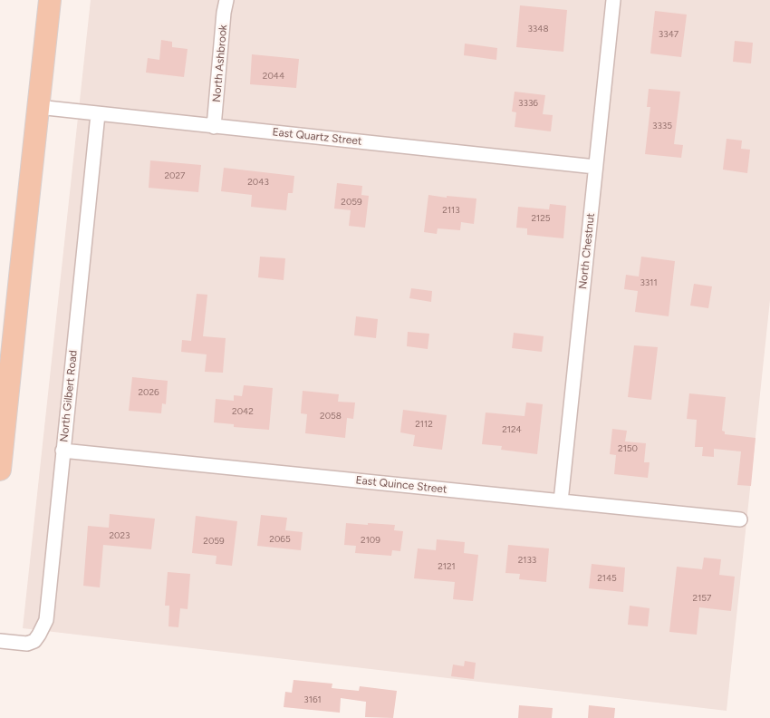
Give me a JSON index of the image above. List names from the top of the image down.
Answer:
{
  "streets": {
    "street": [
      "North Ashbrook",
      "East Quartz Street",
      "North Chestnut",
      "North Gilbert Road",
      "East Quince Street"
    ]
  },
  "crossings": [
    ["North Ashbrook", "East Quartz Street"],
    ["East Quartz Street", "North Chestnut"],
    ["East Quartz Street", "North Gilbert Road"],
    ["North Chestnut", "East Quince Street"],
    ["North Gilbert Road", "East Quince Street"]
  ],
  "house_numbers": [
    "3348",
    "3347",
    "2044",
    "3336",
    "3335",
    "2027",
    "2043",
    "2059",
    "2113",
    "2125",
    "3311",
    "2026",
    "2042",
    "2058",
    "2112",
    "2124",
    "2150",
    "2023",
    "2065",
    "2109",
    "2059",
    "2133",
    "2121",
    "2145",
    "2157",
    "3161"
  ]
}
